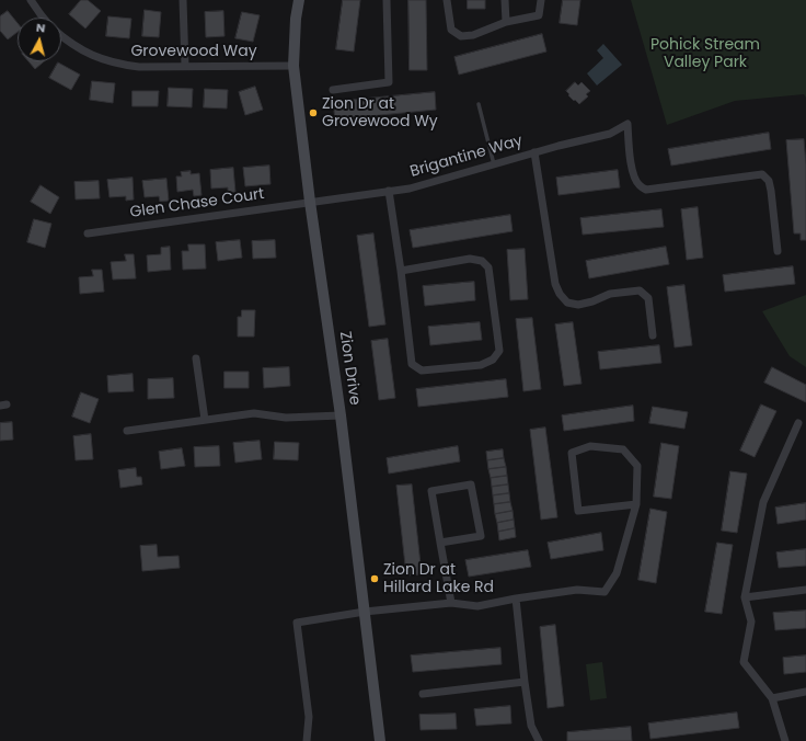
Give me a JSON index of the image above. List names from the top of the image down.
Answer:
{
  "streets": {
    "street": [
      "Grovewood Way",
      "Brigantine Way",
      "Glen Chase Court",
      "Zion Drive"
    ]
  },
  "crossings": [
    ["Grovewood Way", "Zion Drive"],
    ["Brigantine Way", "Glen Chase Court"],
    ["Brigantine Way", "Zion Drive"],
    ["Glen Chase Court", "Zion Drive"]
  ],
  "parks": ["Pohick Stream Valley Park"],
  "places": ["Zion Dr at Grovewood Wy", "Zion Dr at Hillard Lake Rd"],
  "north": "top"
}
